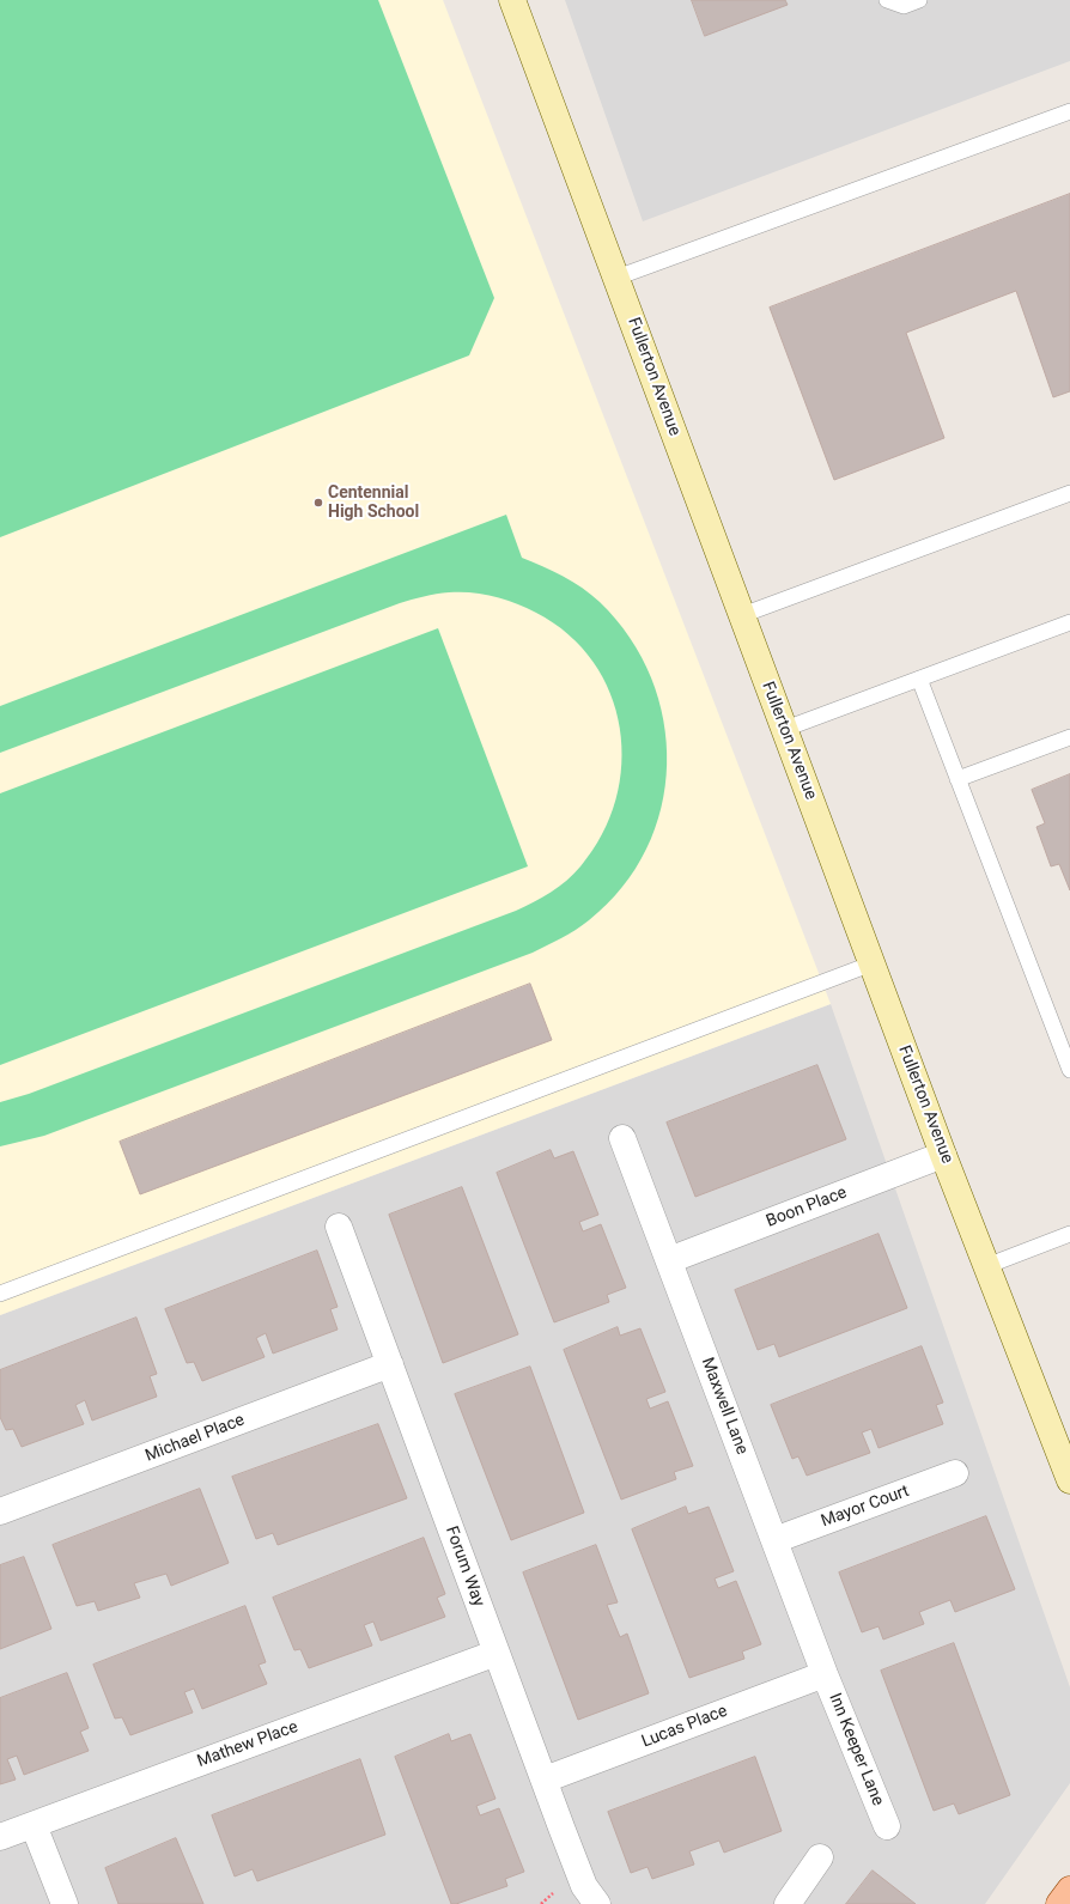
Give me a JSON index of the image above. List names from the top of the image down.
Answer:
{
  "streets": {
    "main road": ["Fullerton Avenue"],
    "street": [
      "Boon Place",
      "Maxwell Lane",
      "Michael Place",
      "Mayor Court",
      "Forum Way",
      "Lucas Place",
      "Mathew Place",
      "Inn Keeper Lane"
    ]
  },
  "crossings": [
    ["Fullerton Avenue", "Boon Place"],
    ["Boon Place", "Maxwell Lane"],
    ["Maxwell Lane", "Mayor Court"],
    ["Maxwell Lane", "Lucas Place"],
    ["Maxwell Lane", "Inn Keeper Lane"],
    ["Michael Place", "Forum Way"],
    ["Forum Way", "Lucas Place"],
    ["Forum Way", "Mathew Place"],
    ["Lucas Place", "Inn Keeper Lane"]
  ],
  "places": ["Centennial High School"]
}
